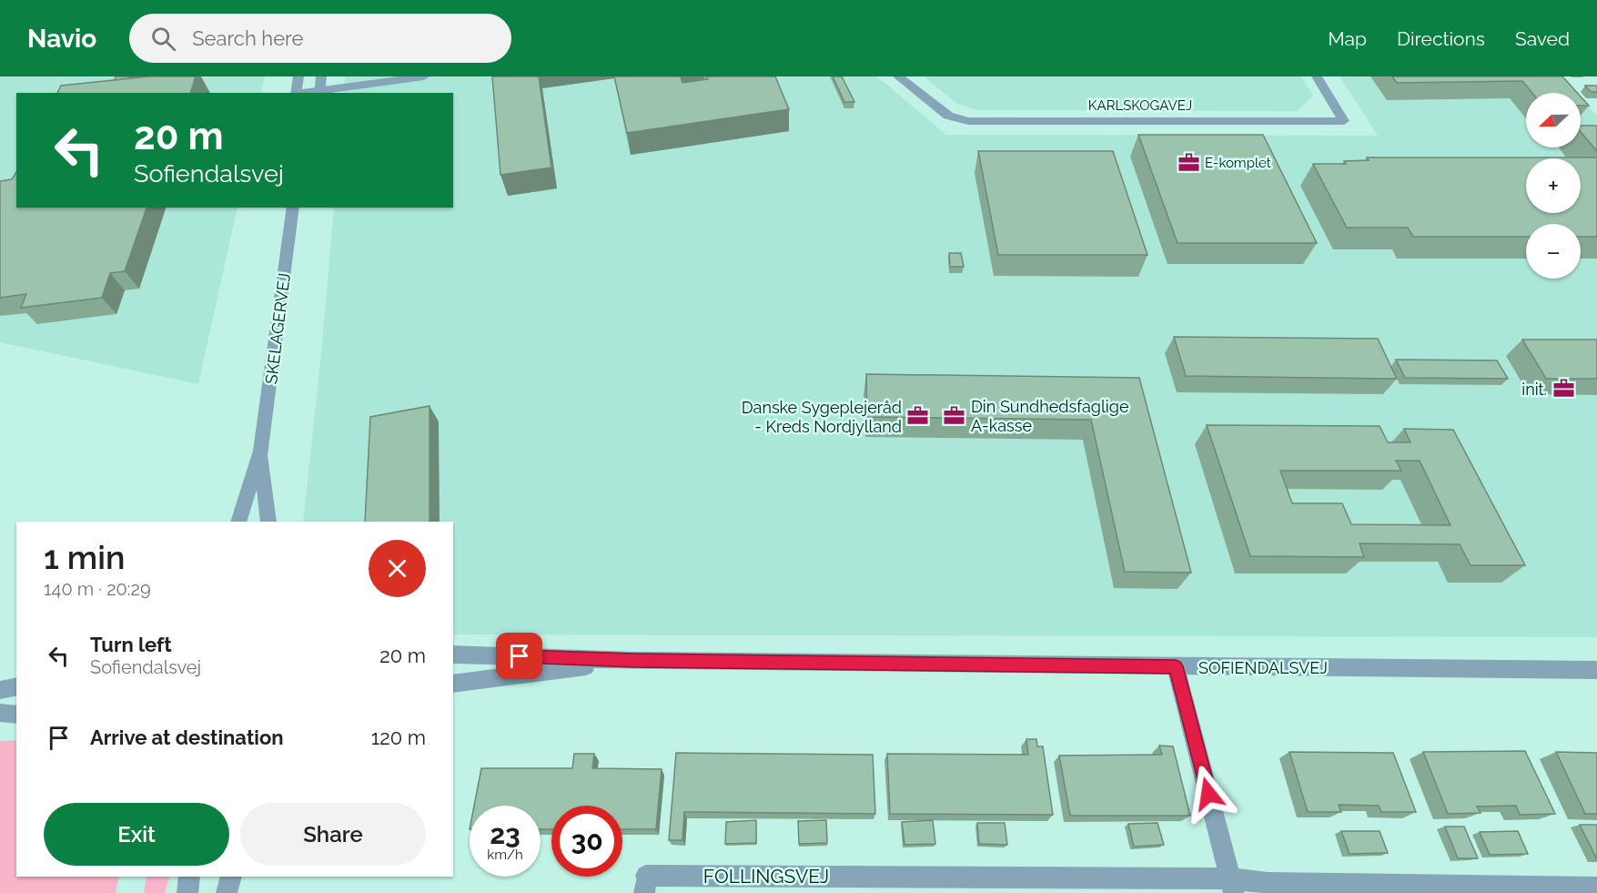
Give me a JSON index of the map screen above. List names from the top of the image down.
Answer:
{
  "streets": {
    "street": [
      "KARLSKOGAVEJ",
      "SKELAGERVEJ",
      "SOFIENDALSVEJ",
      "FOLLINGSVEJ"
    ]
  },
  "places": {
    "office": [
      "E-komplet",
      "init.",
      "Din Sundhedsfaglige A-kasse",
      "Danske Sygeplejeråd - Kreds Nordjylland"
    ]
  },
  "north": "left",
  "page": {
    "header": "Navio",
    "search": "Search here",
    "nav": ["Map", "Directions", "Saved"],
    "map_buttons": ["+", "−"],
    "turn": ["20 m", "Sofiendalsvej"],
    "heading": ["1 min", "140 m · 20:29"],
    "list": [
      {
        "name": "Turn left",
        "note": "Sofiendalsvej",
        "value": "20 m"
      },
      {
        "name": "Arrive at destination",
        "value": "120 m"
      }
    ],
    "buttons": ["Exit", "Share"],
    "speed": "23 km/h",
    "limit": "30"
  }
}
